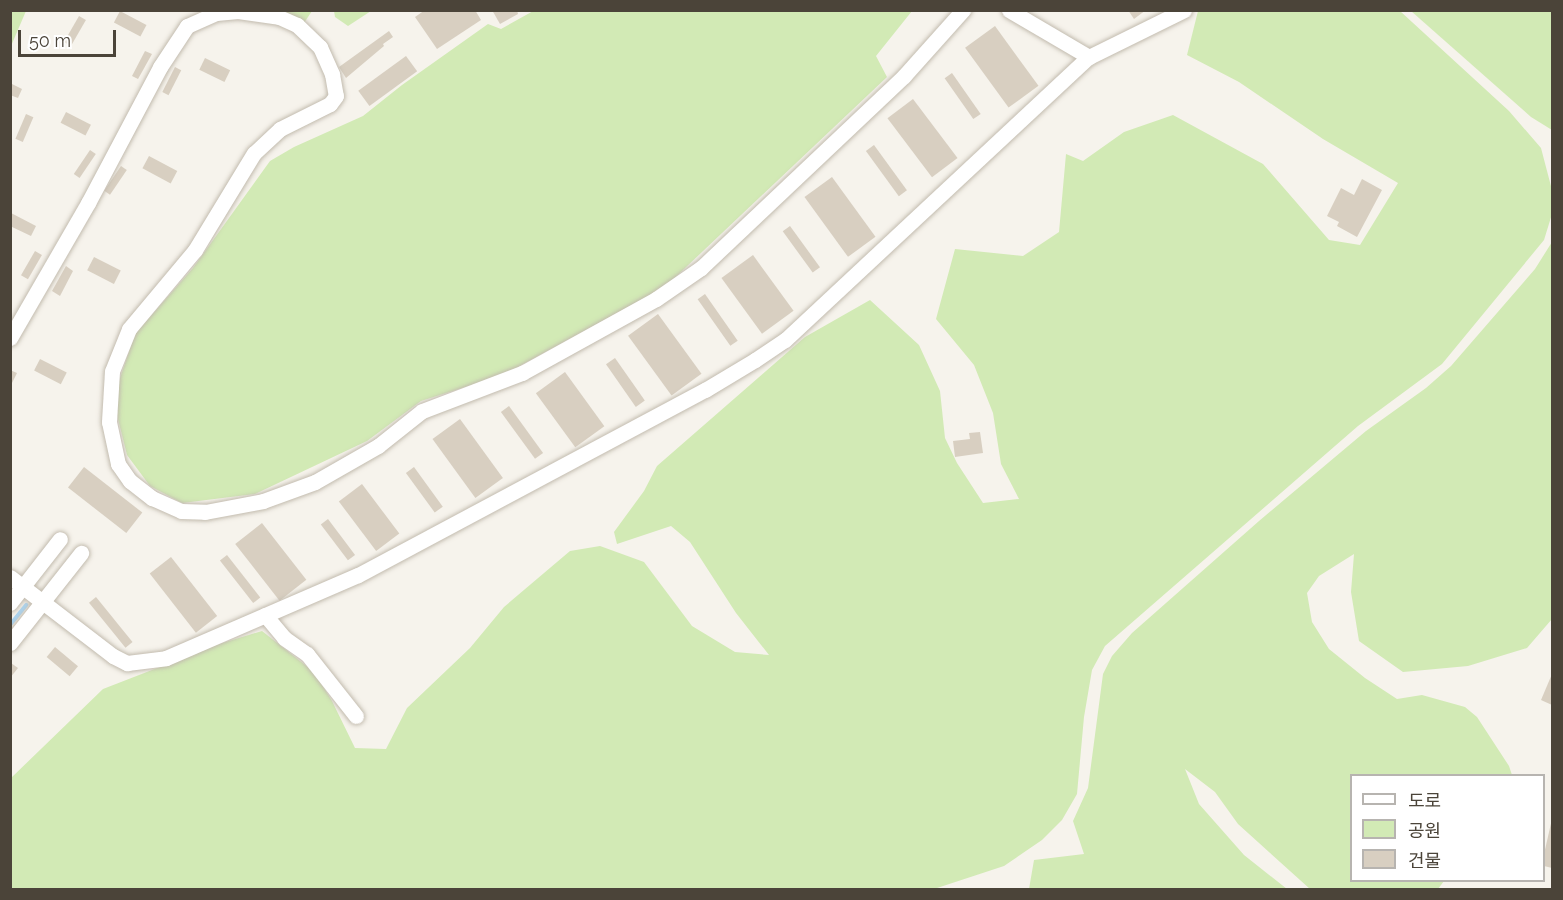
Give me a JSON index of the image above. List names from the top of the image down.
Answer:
{
  "legend": ["도로", "공원", "건물"],
  "scale_bar": "50 m"
}
